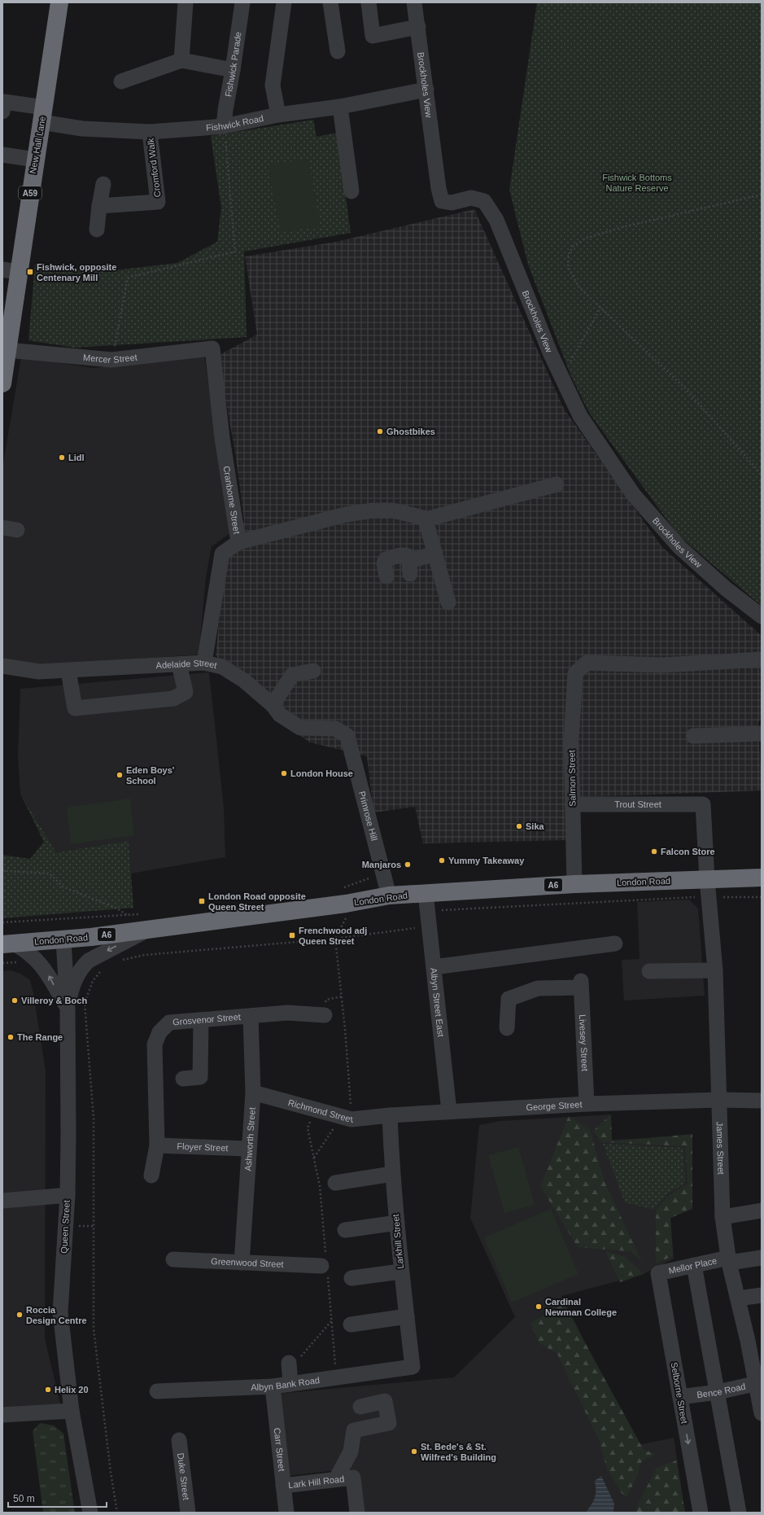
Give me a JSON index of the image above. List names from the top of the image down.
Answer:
{
  "streets": {
    "highway": [
      "New Hall Lane",
      "A59",
      "London Road",
      "A6"
    ],
    "street": [
      "Fishwick Parade",
      "Brockholes View",
      "Fishwick Road",
      "Cromford Walk",
      "Mercer Street",
      "Cranborne Street",
      "Adelaide Street",
      "Salmon Street",
      "Trout Street",
      "Primrose Hill",
      "Albyn Street East",
      "Grosvenor Street",
      "Livesey Street",
      "George Street",
      "Richmond Street",
      "Ashworth Street",
      "Floyer Street",
      "James Street",
      "Queen Street",
      "Larkhill Street",
      "Greenwood Street",
      "Mellor Place",
      "Albyn Bank Road",
      "Bence Road",
      "Selborne Street",
      "Carr Street",
      "Duke Street",
      "Lark Hill Road"
    ]
  },
  "crossings": [
    ["Fishwick Parade", "Fishwick Road"],
    ["Brockholes View", "Fishwick Road"],
    ["Fishwick Road", "New Hall Lane"],
    ["Fishwick Road", "Cromford Walk"],
    ["New Hall Lane", "Mercer Street"],
    ["Mercer Street", "Cranborne Street"],
    ["Cranborne Street", "Adelaide Street"],
    ["Adelaide Street", "Primrose Hill"],
    ["Salmon Street", "Trout Street"],
    ["Salmon Street", "London Road"],
    ["Trout Street", "James Street"],
    ["Primrose Hill", "London Road"],
    ["London Road", "Albyn Street East"],
    ["London Road", "James Street"],
    ["London Road", "Queen Street"],
    ["Albyn Street East", "George Street"],
    ["Grosvenor Street", "Ashworth Street"],
    ["Grosvenor Street", "Floyer Street"],
    ["Livesey Street", "George Street"],
    ["George Street", "Richmond Street"],
    ["George Street", "James Street"],
    ["George Street", "Larkhill Street"],
    ["Richmond Street", "Ashworth Street"],
    ["Richmond Street", "Larkhill Street"],
    ["Ashworth Street", "Floyer Street"],
    ["Ashworth Street", "Greenwood Street"],
    ["James Street", "Mellor Place"],
    ["James Street", "Bence Road"],
    ["Larkhill Street", "Albyn Bank Road"],
    ["Mellor Place", "Selborne Street"],
    ["Albyn Bank Road", "Carr Street"],
    ["Bence Road", "Selborne Street"],
    ["Carr Street", "Lark Hill Road"]
  ],
  "parks": ["Fishwick Bottoms Nature Reserve"],
  "places": {
    "transit": ["Fishwick, opposite Centenary Mill", "London Road opposite Queen Street", "Frenchwood adj Queen Street"],
    "other": [
      "Ghostbikes",
      "Lidl",
      "London House",
      "Eden Boys' School",
      "Sika",
      "Falcon Store",
      "Yummy Takeaway",
      "Manjaros",
      "Villeroy & Boch",
      "The Range",
      "Cardinal Newman College",
      "Roccia Design Centre",
      "Helix 20",
      "St. Bede's & St. Wilfred's Building"
    ]
  },
  "scale_bar": "50 m"
}
